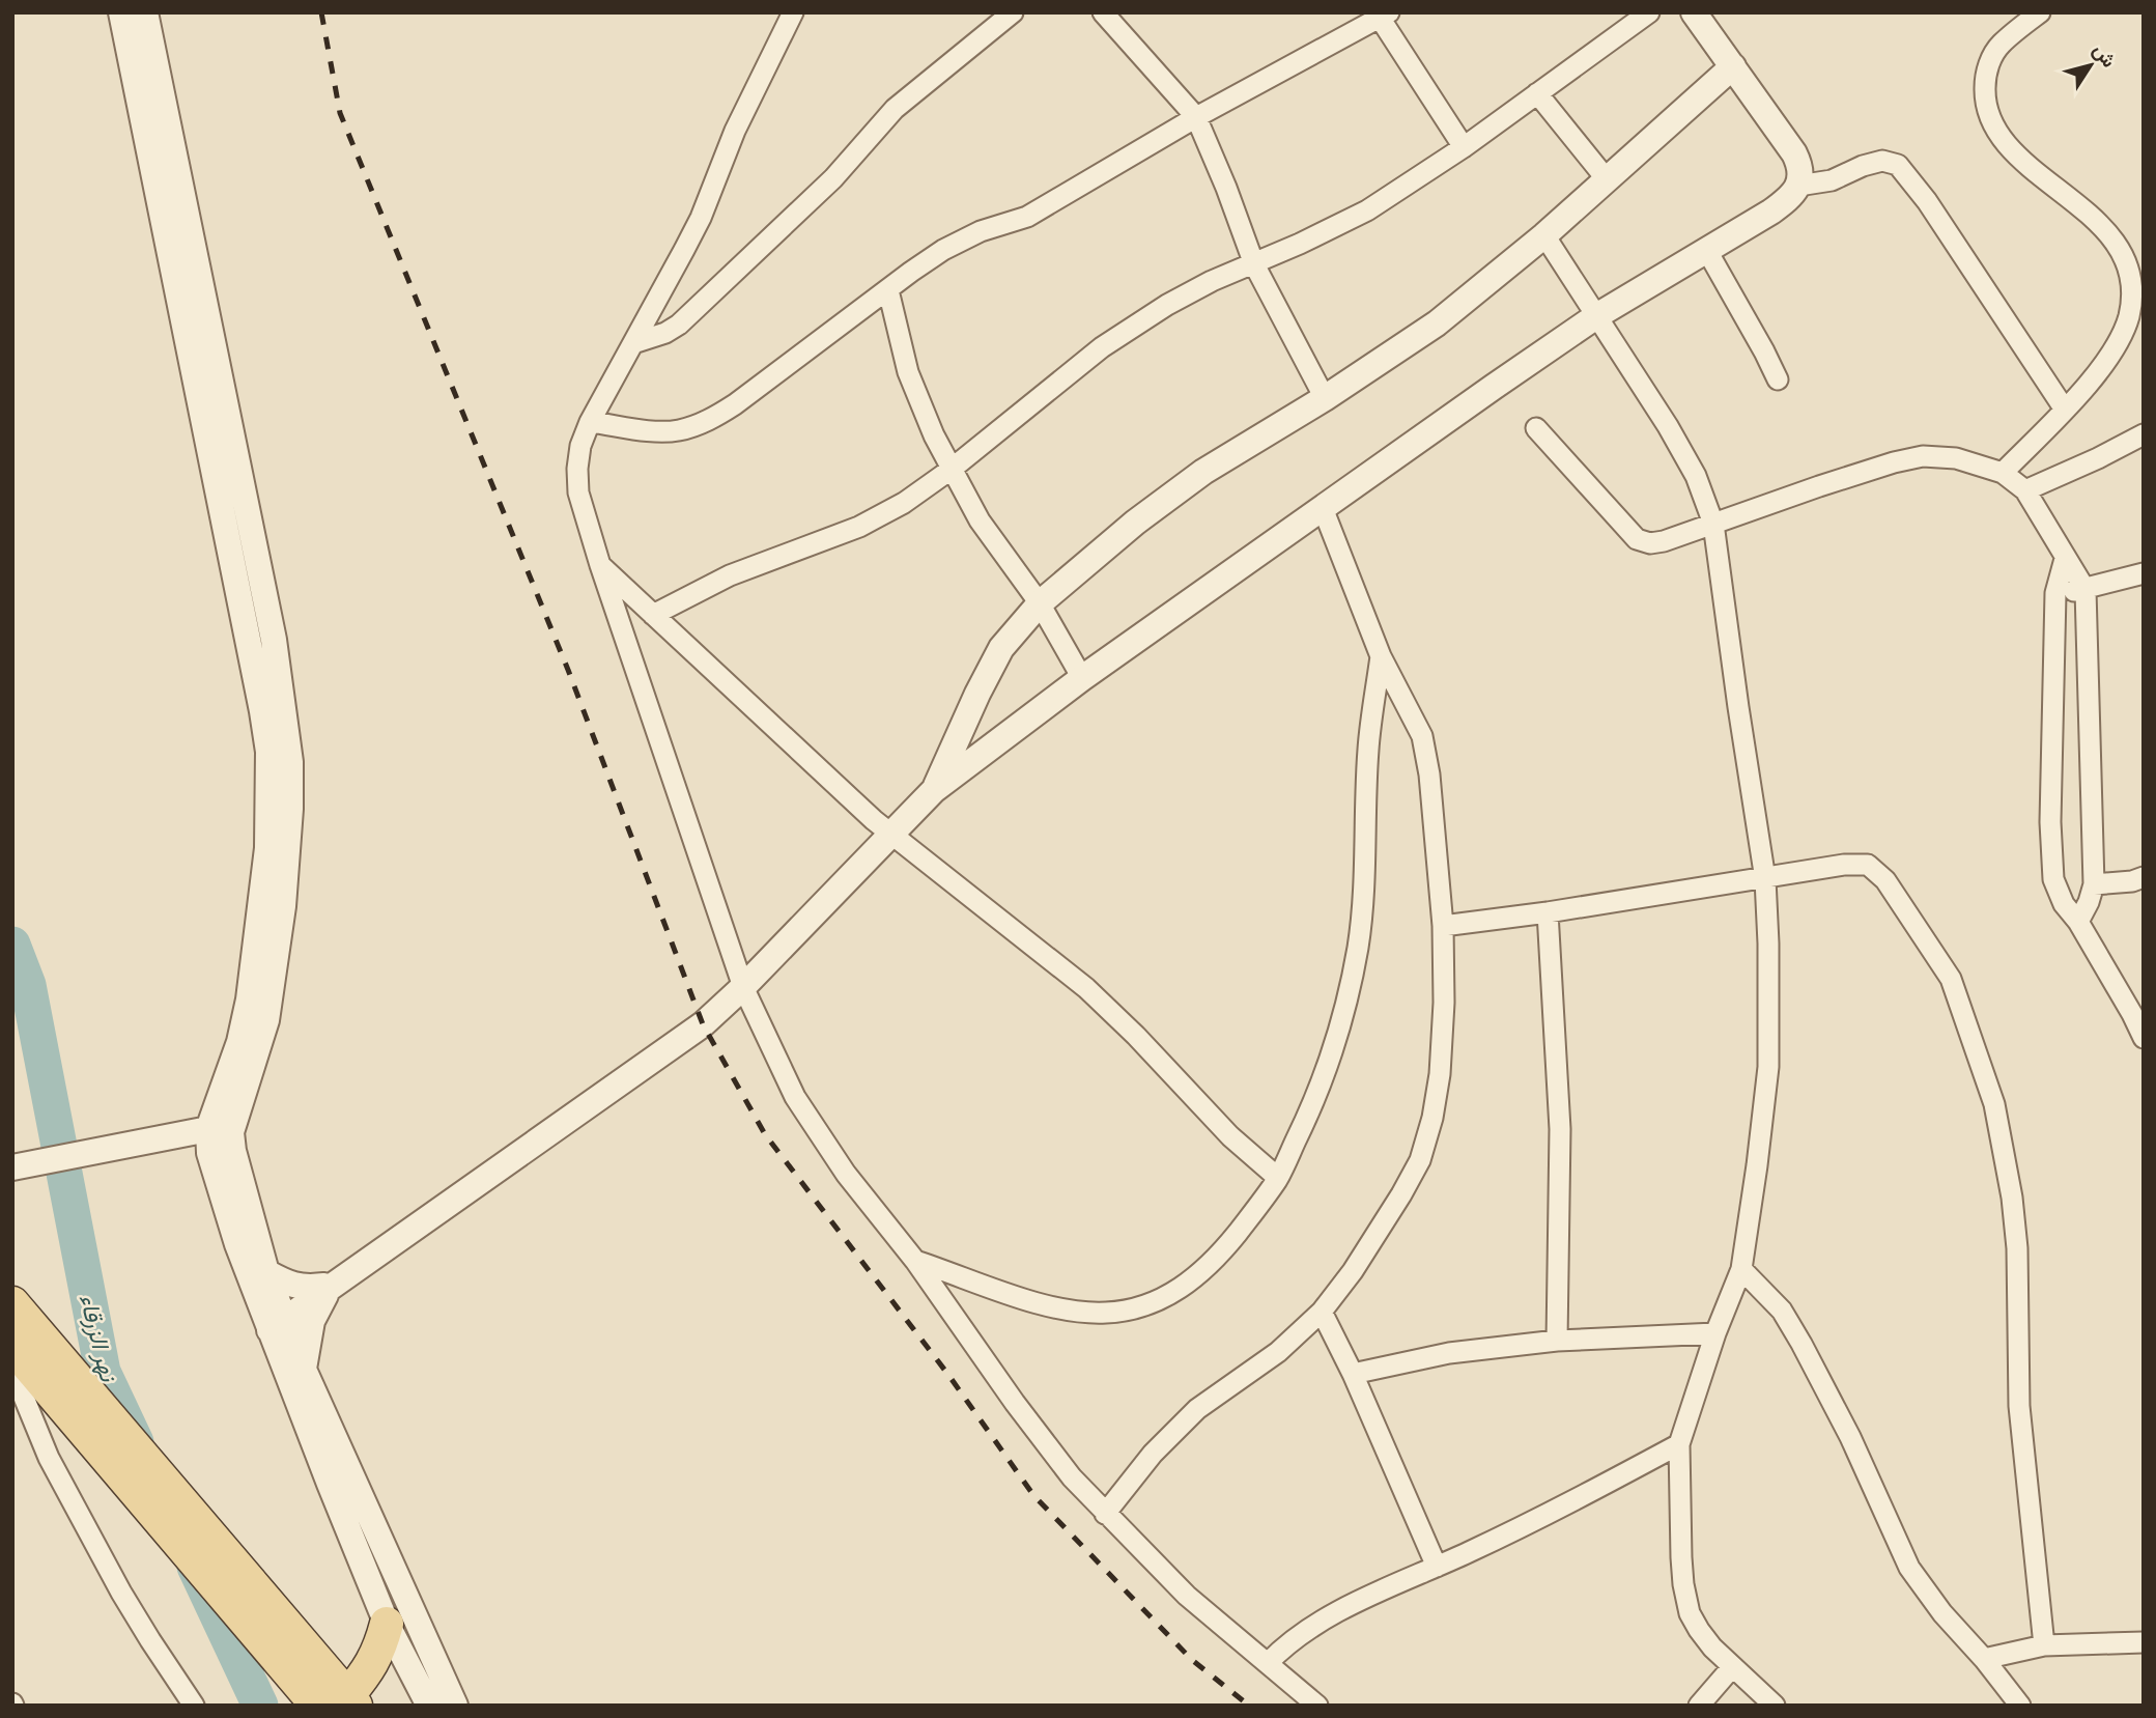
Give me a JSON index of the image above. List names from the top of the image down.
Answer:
{
  "water": ["نهر الزرقاء"],
  "north": "top right"
}
